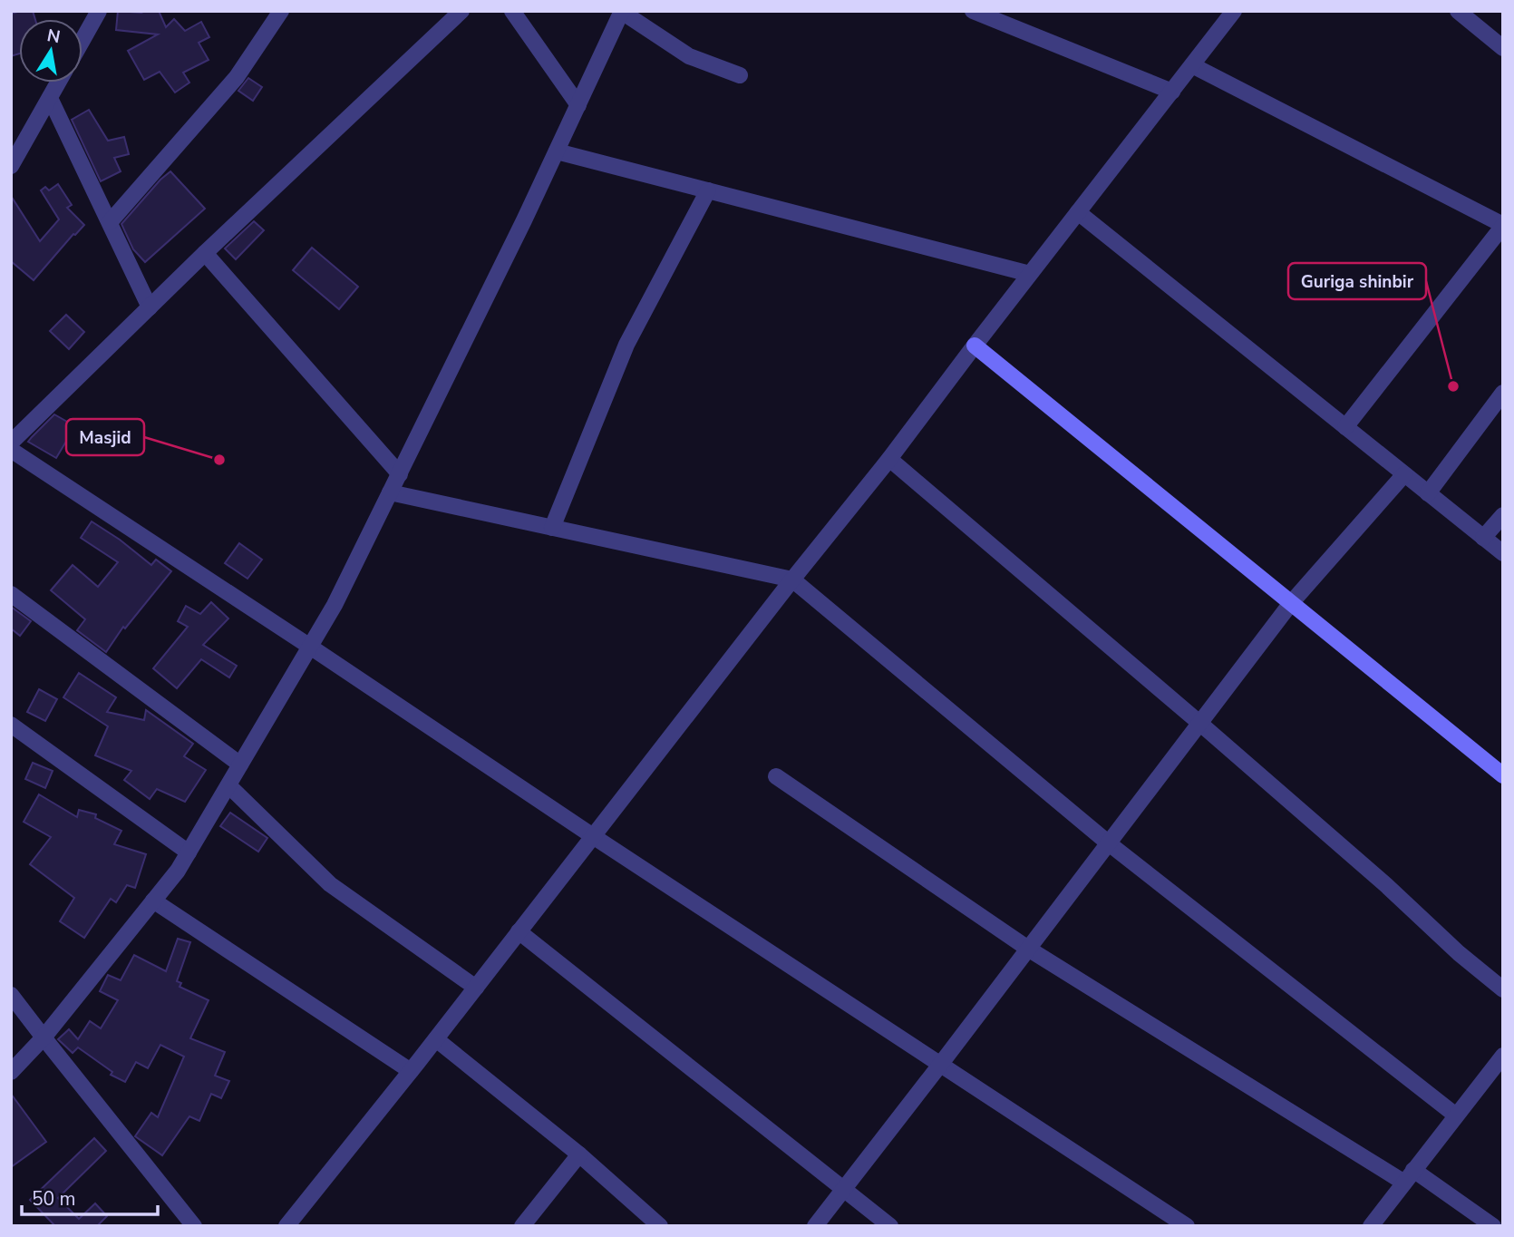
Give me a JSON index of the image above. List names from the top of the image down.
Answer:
{
  "places": ["Guriga shinbir", "Masjid"],
  "scale_bar": "50 m",
  "north": "top"
}
